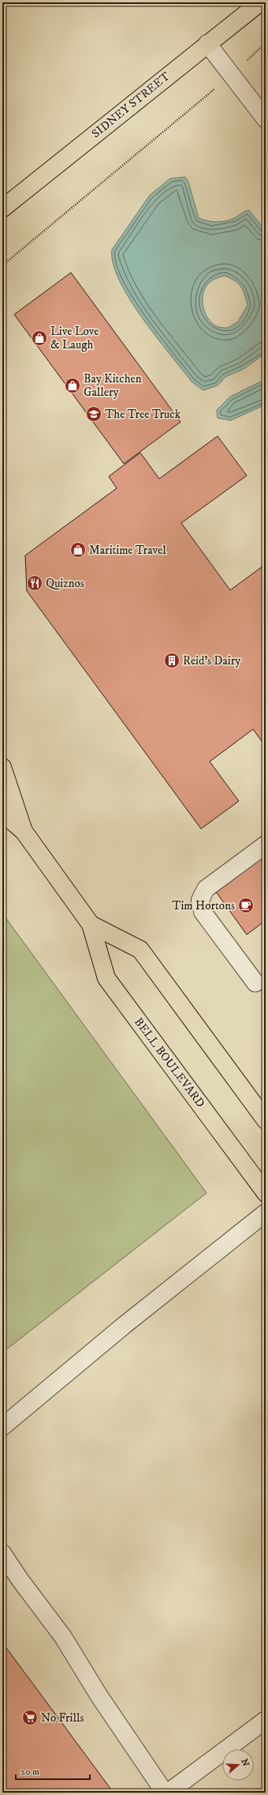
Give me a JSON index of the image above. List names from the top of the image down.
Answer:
{
  "streets": {
    "main road": ["SIDNEY STREET", "BELL BOULEVARD"]
  },
  "places": {
    "shop": ["Live Love & Laugh", "Bay Kitchen Gallery", "Maritime Travel"],
    "school or university": ["The Tree Truck"],
    "restaurant": ["Quiznos"],
    "building": ["Reid's Dairy"],
    "cafe": ["Tim Hortons"],
    "supermarket": ["No Frills"]
  },
  "scale_bar": "20 m",
  "north": "right"
}
